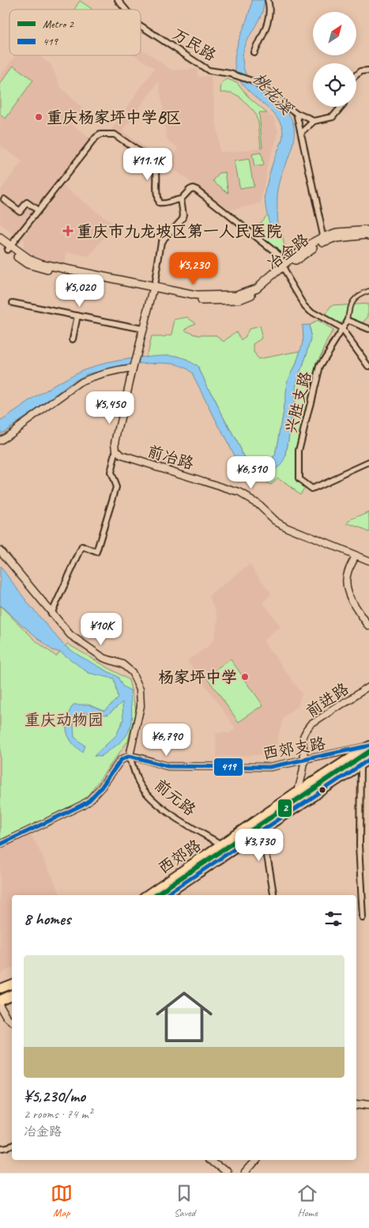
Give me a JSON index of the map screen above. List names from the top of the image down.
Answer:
{
  "streets": {
    "main road": ["冶金路", "西郊路"],
    "street": [
      "万民路",
      "兴胜支路",
      "前冶路",
      "前进路",
      "西郊支路",
      "前元路"
    ]
  },
  "crossings": [
    ["前进路", "西郊支路"],
    ["西郊支路", "前元路"],
    ["西郊支路", "西郊路"],
    ["前元路", "西郊路"]
  ],
  "water": ["桃花溪"],
  "parks": ["重庆动物园"],
  "places": {
    "other": ["重庆杨家坪中学B区", "杨家坪中学"],
    "health": ["重庆市九龙坡区第一人民医院"]
  },
  "lines": ["transit line 419", "metro line 2"],
  "legend": ["Metro 2", "419"],
  "north": "top right",
  "page": {
    "price": [
      "¥11.1K",
      "¥5,230",
      "¥5,020",
      "¥5,450",
      "¥6,510",
      "¥10K",
      "¥6,790",
      "¥3,730"
    ],
    "heading": "8 homes",
    "list": [
      {
        "name": "¥5,230/mo",
        "note": "2 rooms · 74 m² · 冶金路"
      }
    ],
    "tabs": ["Map", "Saved", "Home"]
  }
}
